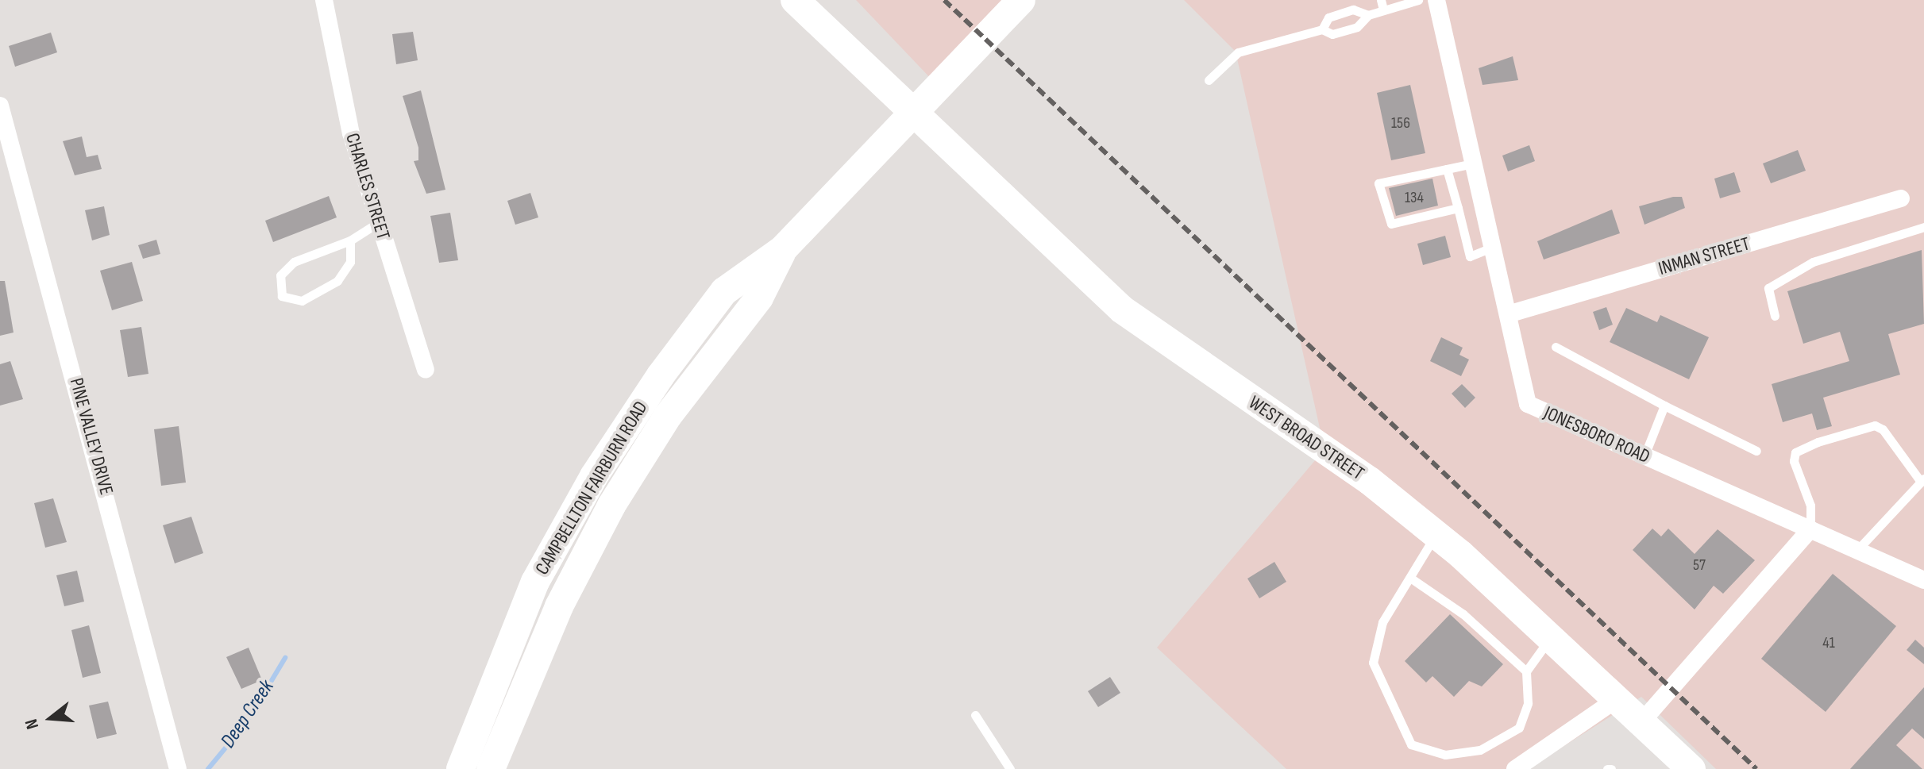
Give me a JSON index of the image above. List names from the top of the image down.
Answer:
{
  "streets": {
    "main road": ["WEST BROAD STREET", "CAMPBELLTON FAIRBURN ROAD"],
    "street": [
      "CHARLES STREET",
      "INMAN STREET",
      "JONESBORO ROAD",
      "PINE VALLEY DRIVE"
    ]
  },
  "crossings": [
    ["INMAN STREET", "JONESBORO ROAD"],
    ["WEST BROAD STREET", "CAMPBELLTON FAIRBURN ROAD"]
  ],
  "water": ["Deep Creek"],
  "house_numbers": [
    "156",
    "134",
    "57",
    "41"
  ],
  "north": "left"
}
